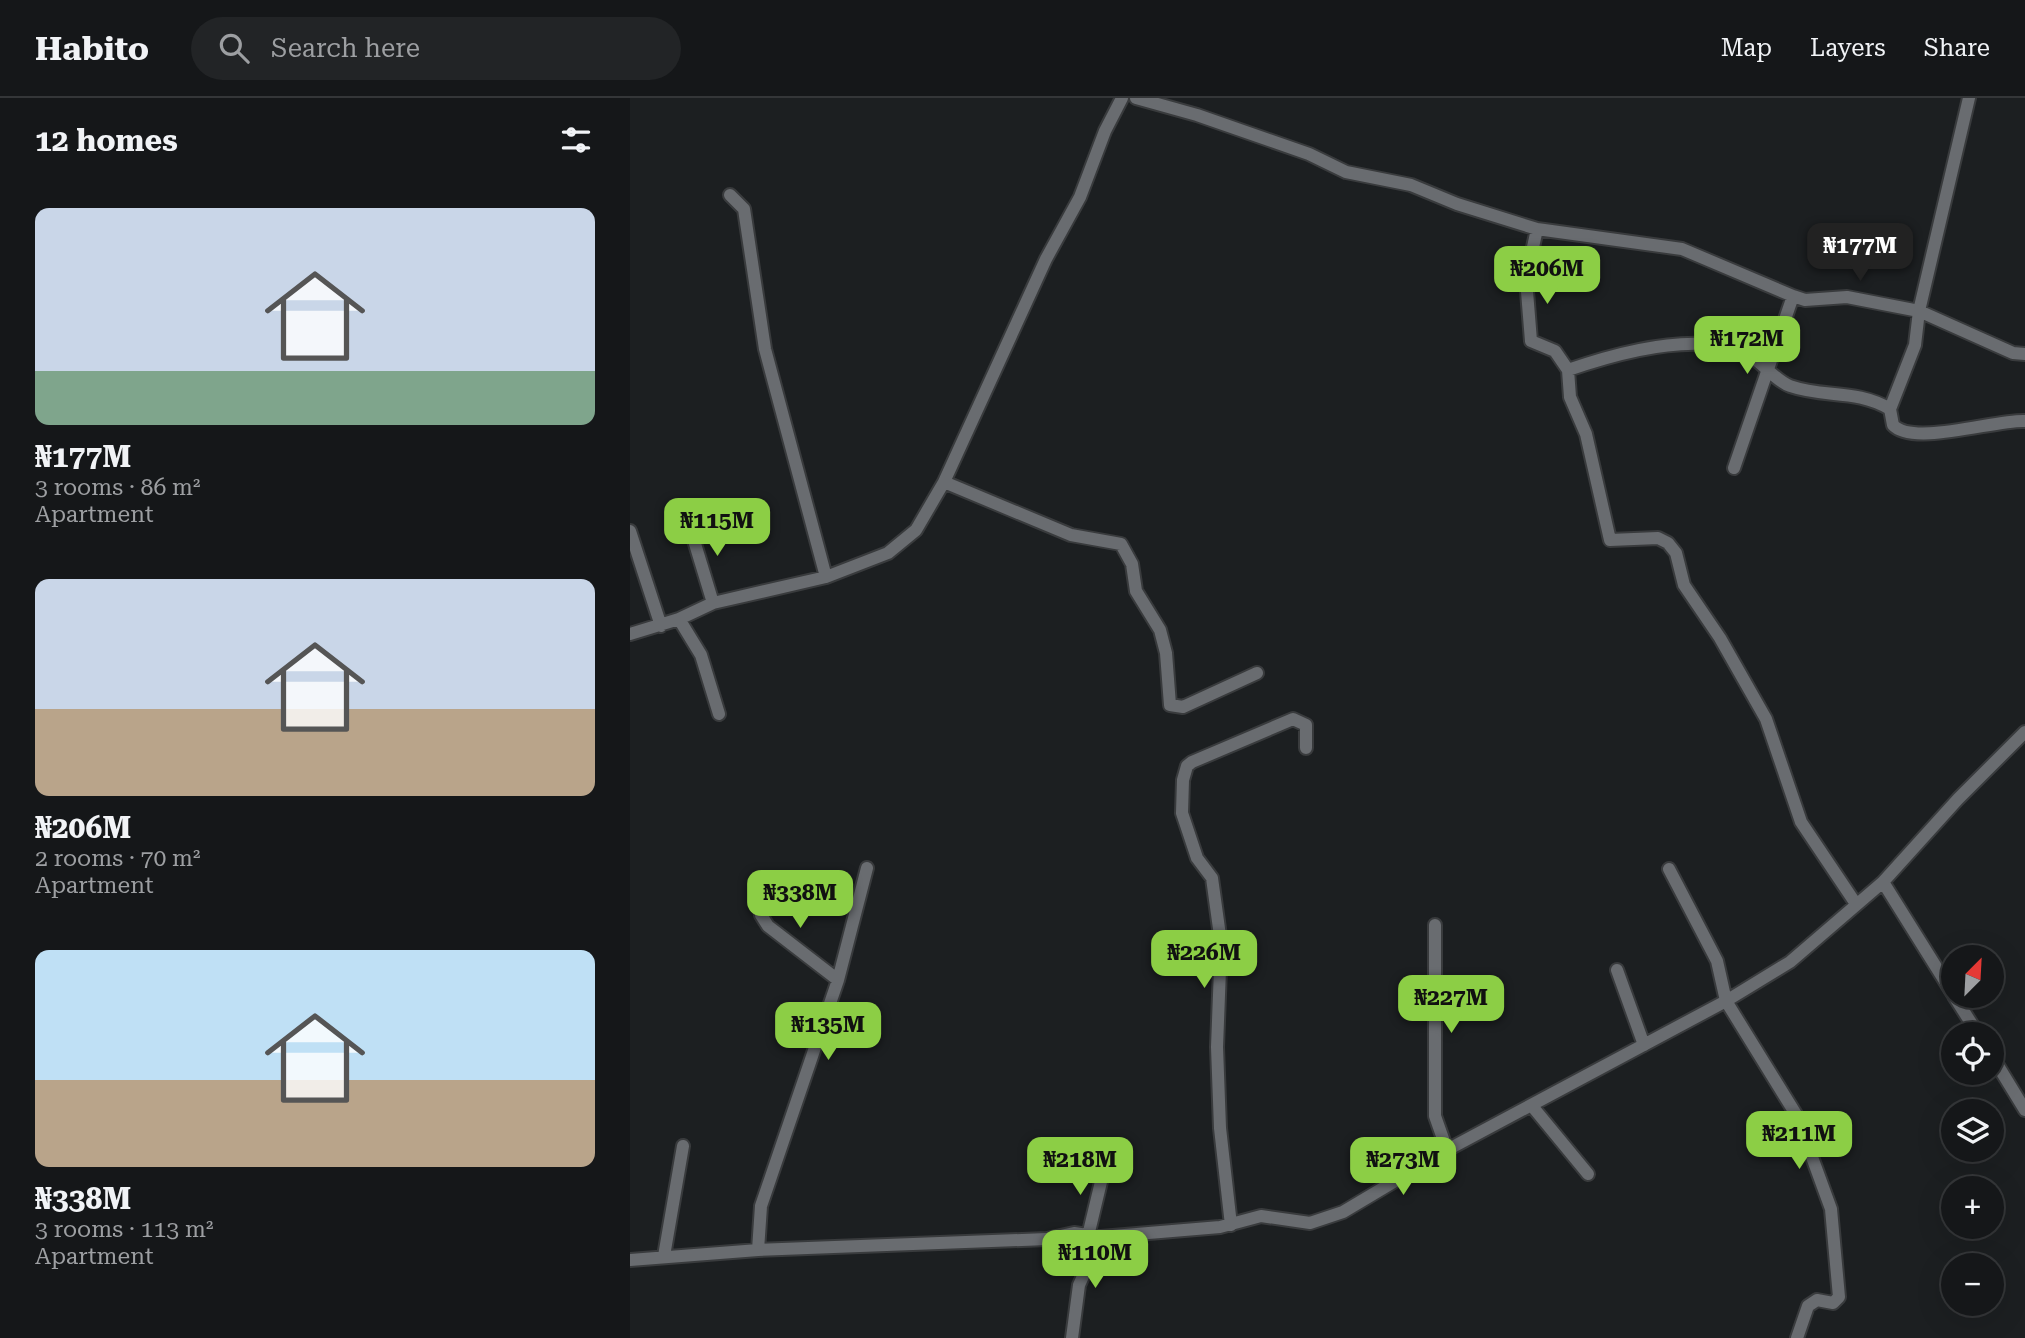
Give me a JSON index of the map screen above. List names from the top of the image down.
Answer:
{
  "north": "top right",
  "page": {
    "header": "Habito",
    "search": "Search here",
    "nav": ["Map", "Layers", "Share"],
    "heading": "12 homes",
    "list": [
      {
        "name": "₦177M",
        "note": "3 rooms · 86 m² · Apartment"
      },
      {
        "name": "₦206M",
        "note": "2 rooms · 70 m² · Apartment"
      },
      {
        "name": "₦338M",
        "note": "3 rooms · 113 m² · Apartment"
      }
    ],
    "price": [
      "₦177M",
      "₦206M",
      "₦172M",
      "₦115M",
      "₦338M",
      "₦226M",
      "₦227M",
      "₦135M",
      "₦211M",
      "₦218M",
      "₦273M",
      "₦110M"
    ],
    "map_buttons": ["+", "−"]
  }
}
